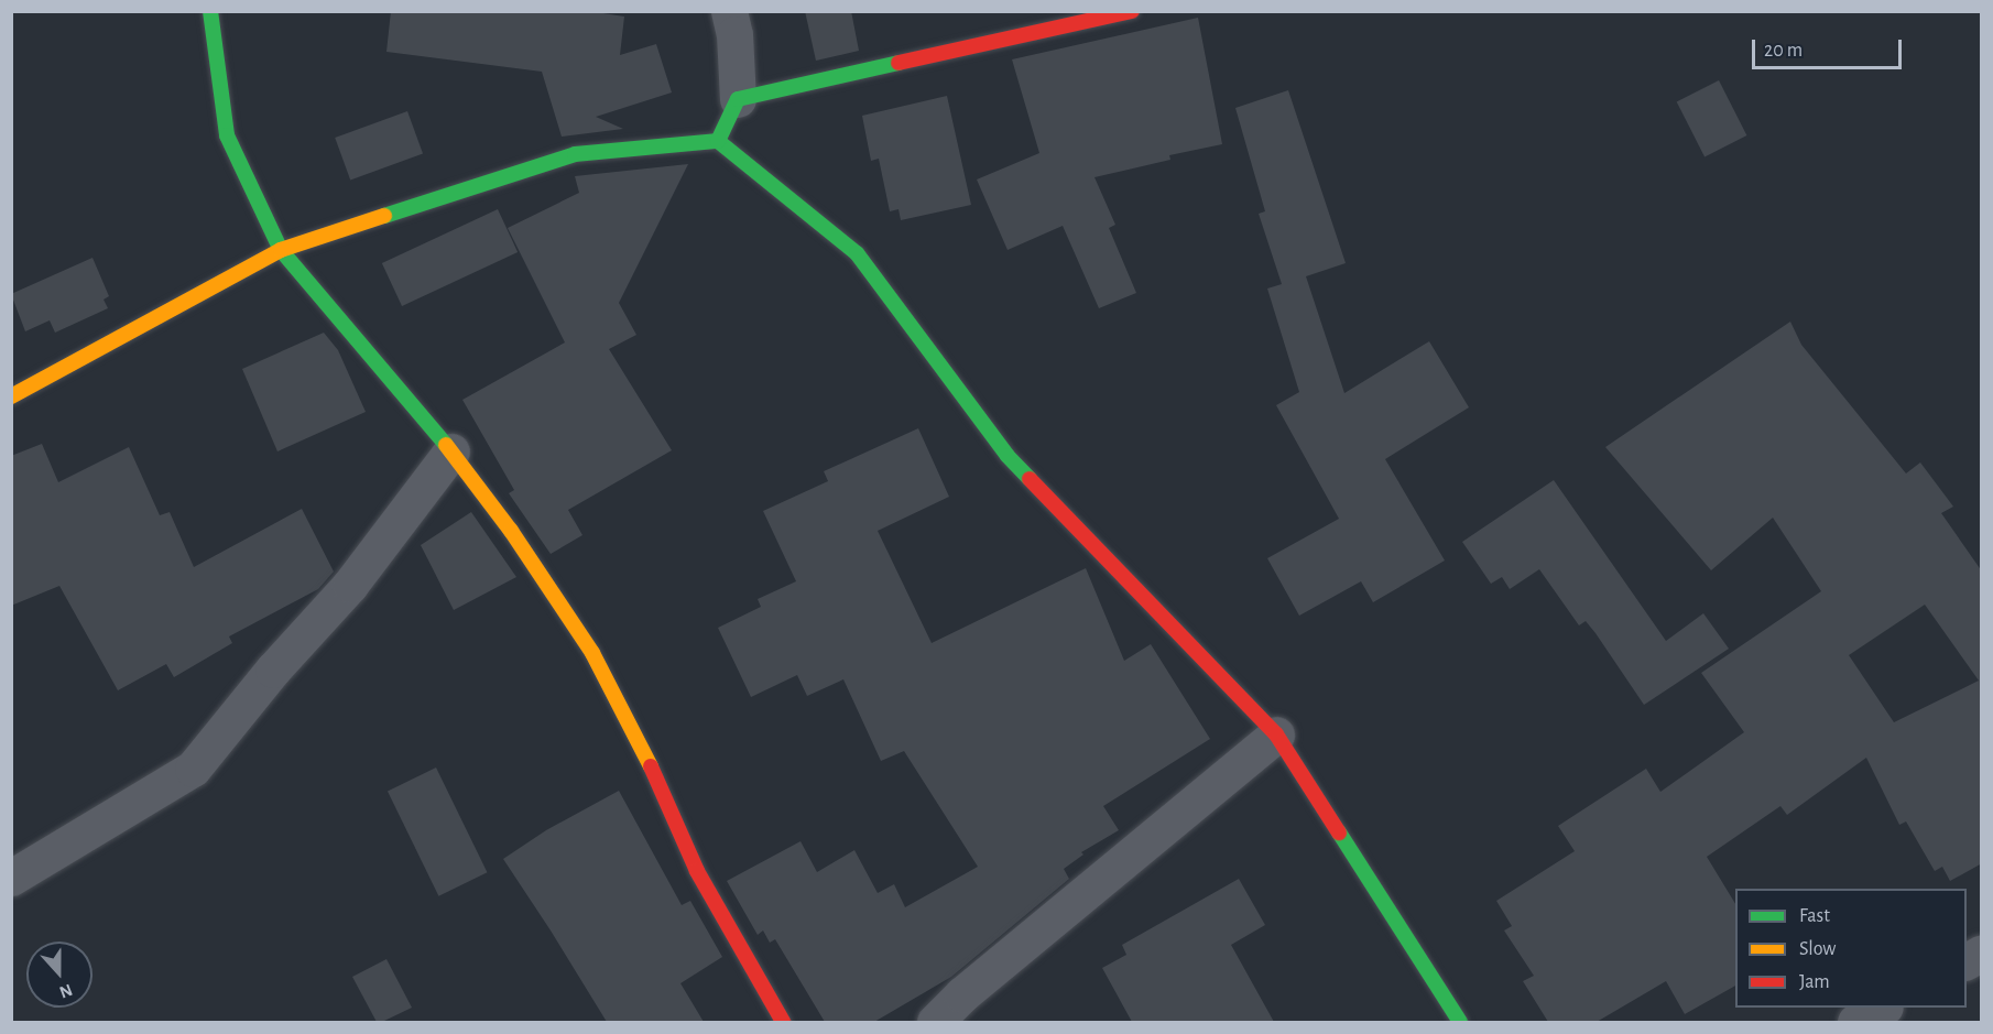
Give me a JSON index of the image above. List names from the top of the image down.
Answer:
{
  "legend": ["Fast", "Slow", "Jam"],
  "scale_bar": "20 m",
  "north": "bottom"
}
